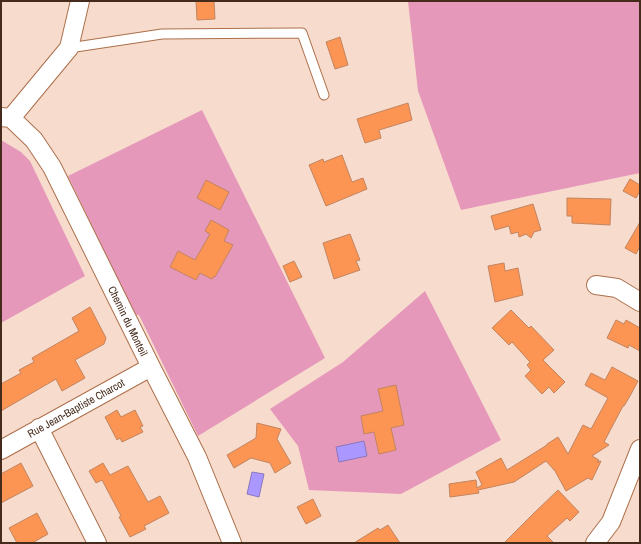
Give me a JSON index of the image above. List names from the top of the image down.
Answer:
{
  "streets": {
    "street": ["Chemin du Monteil", "Rue Jean-Baptiste Charcot"]
  },
  "crossings": [
    ["Chemin du Monteil", "Rue Jean-Baptiste Charcot"]
  ]
}
